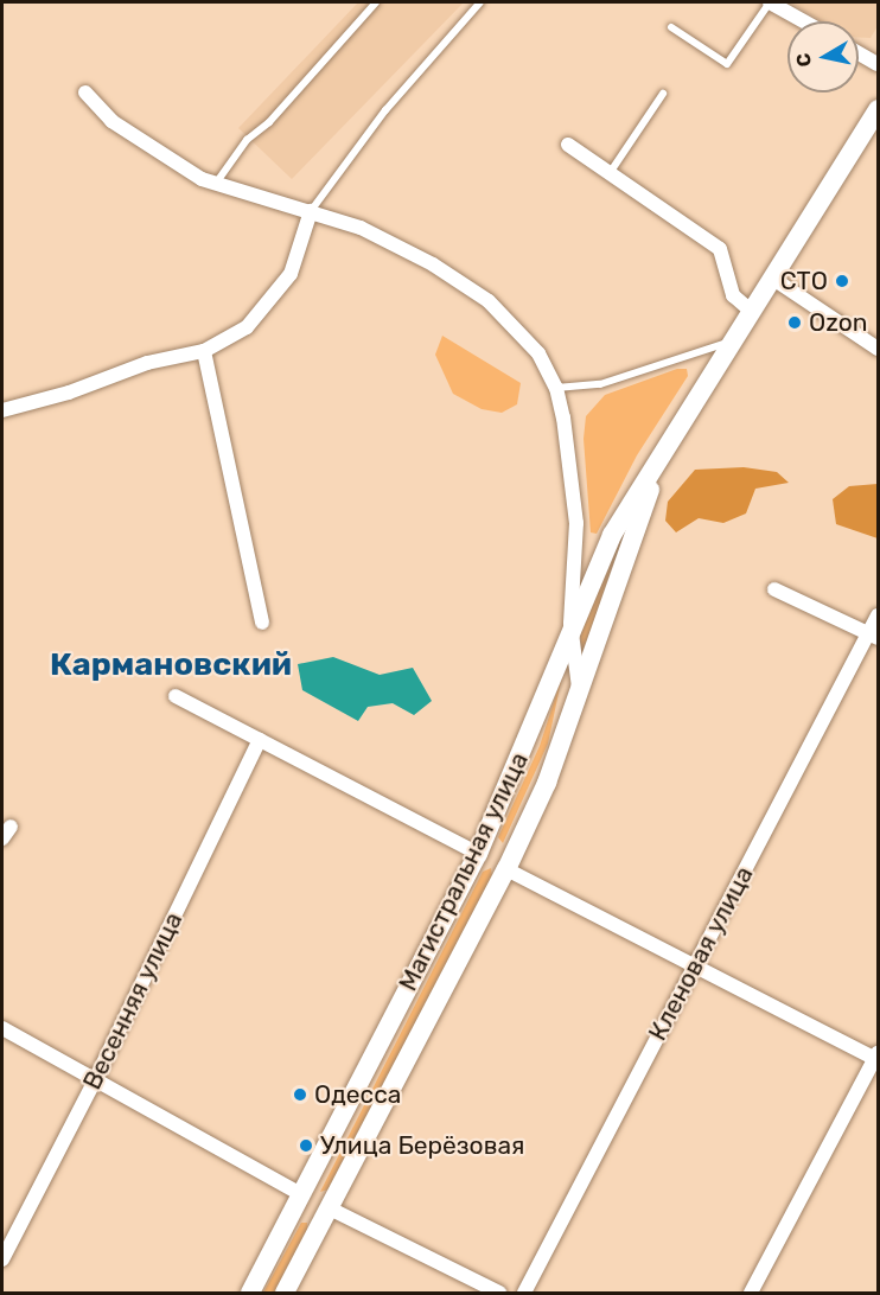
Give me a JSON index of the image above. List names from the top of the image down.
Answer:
{
  "streets": {
    "main road": ["Магистральная улица"],
    "street": ["Кленовая улица", "Весенняя улица"]
  },
  "districts": ["Кармановский"],
  "places": [
    "СТО",
    "Ozon",
    "Одесса",
    "Улица Берёзовая"
  ],
  "north": "left"
}
